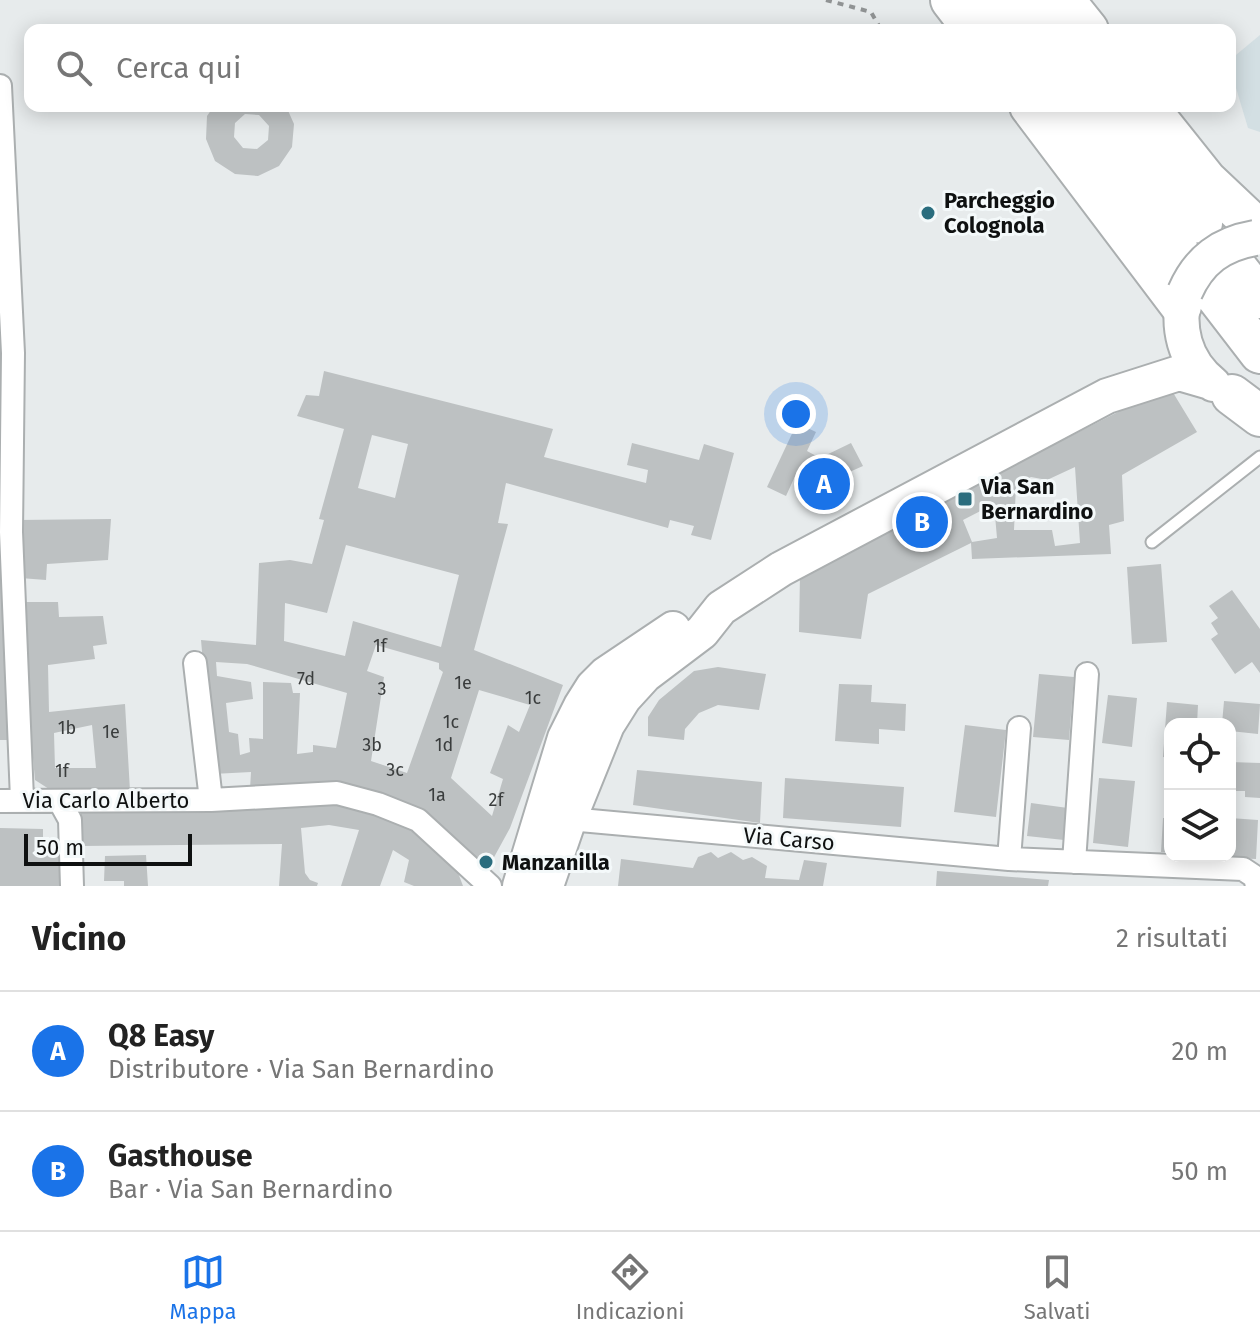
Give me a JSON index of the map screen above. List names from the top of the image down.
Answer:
{
  "streets": {
    "street": ["Via Carlo Alberto", "Via Carso"]
  },
  "places": {
    "other": ["Parcheggio Colognola", "Manzanilla"],
    "transit": ["Via San Bernardino"]
  },
  "house_numbers": [
    "1f",
    "7d",
    "1e",
    "3",
    "1c",
    "1c",
    "1b",
    "1e",
    "3b",
    "1d",
    "3c",
    "1f",
    "1a",
    "2f"
  ],
  "scale_bar": "50 m",
  "page": {
    "search": "Cerca qui",
    "pins": ["A", "B"],
    "scale": "50 m",
    "heading": ["Vicino", "2 risultati"],
    "list": [
      {
        "mark": "A",
        "name": "Q8 Easy",
        "note": "Distributore · Via San Bernardino",
        "value": "20 m"
      },
      {
        "mark": "B",
        "name": "Gasthouse",
        "note": "Bar · Via San Bernardino",
        "value": "50 m"
      }
    ],
    "nav": ["Mappa", "Indicazioni", "Salvati"]
  }
}
